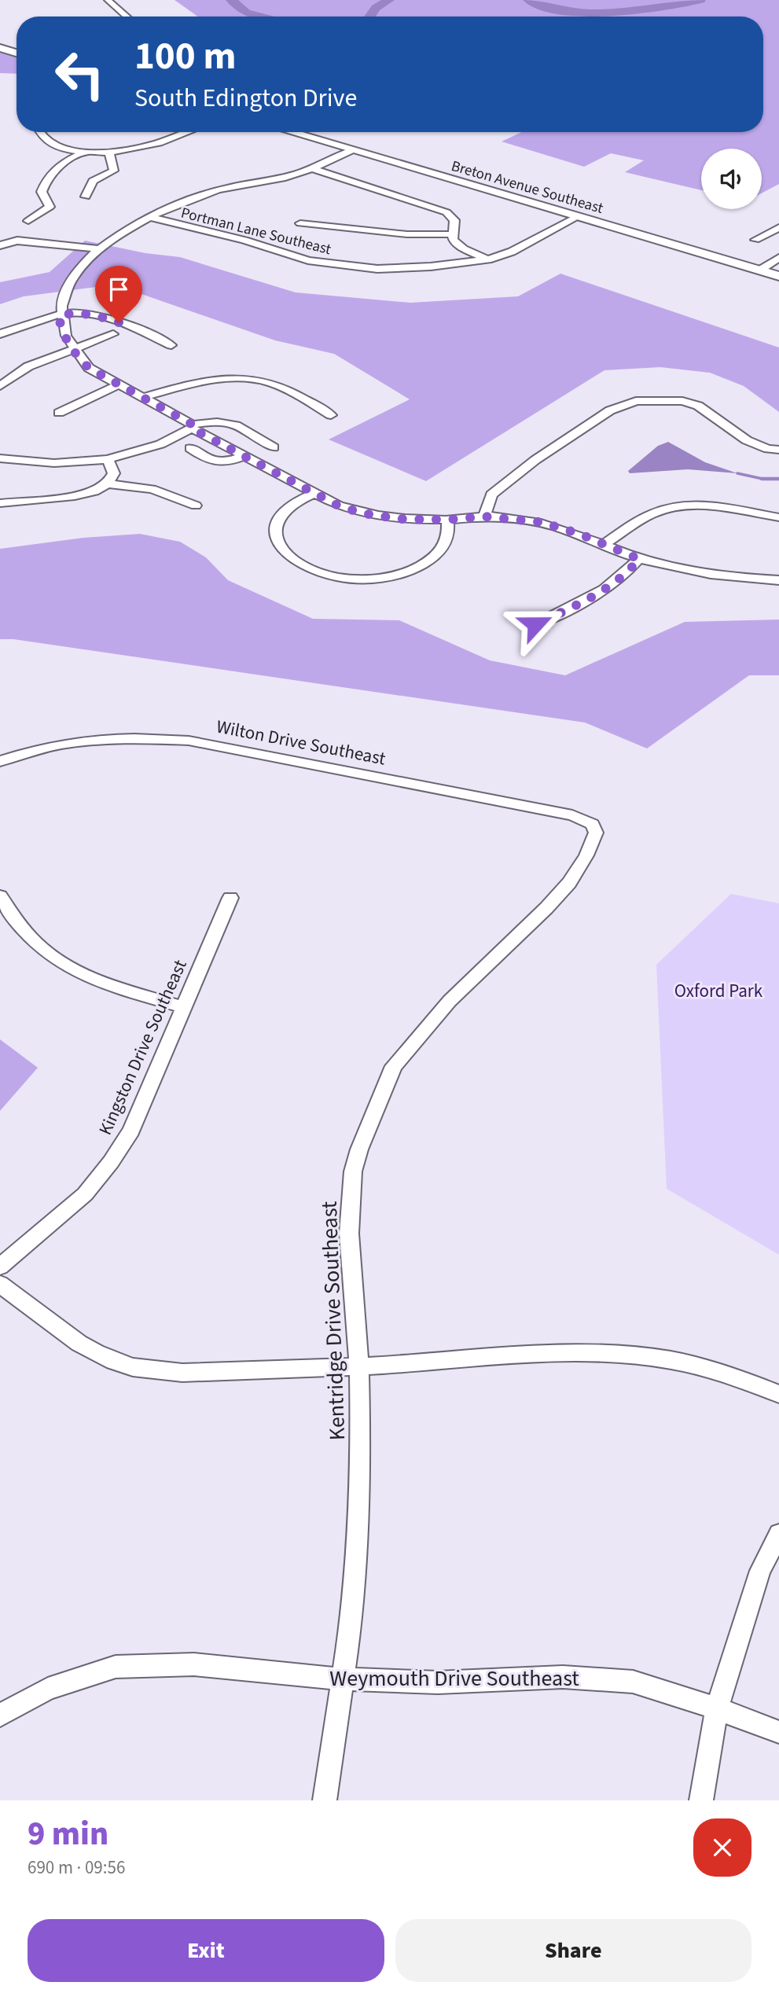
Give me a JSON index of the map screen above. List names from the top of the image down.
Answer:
{
  "streets": {
    "main road": ["Breton Avenue Southeast"],
    "street": [
      "Portman Lane Southeast",
      "Wilton Drive Southeast",
      "Kingston Drive Southeast",
      "Kentridge Drive Southeast",
      "Weymouth Drive Southeast"
    ]
  },
  "crossings": [
    ["Breton Avenue Southeast", "Portman Lane Southeast"],
    ["Wilton Drive Southeast", "Kentridge Drive Southeast"],
    ["Kentridge Drive Southeast", "Weymouth Drive Southeast"]
  ],
  "parks": ["Oxford Park"],
  "page": {
    "turn": ["100 m", "South Edington Drive"],
    "heading": ["9 min", "690 m · 09:56"],
    "buttons": ["Exit", "Share"]
  }
}
